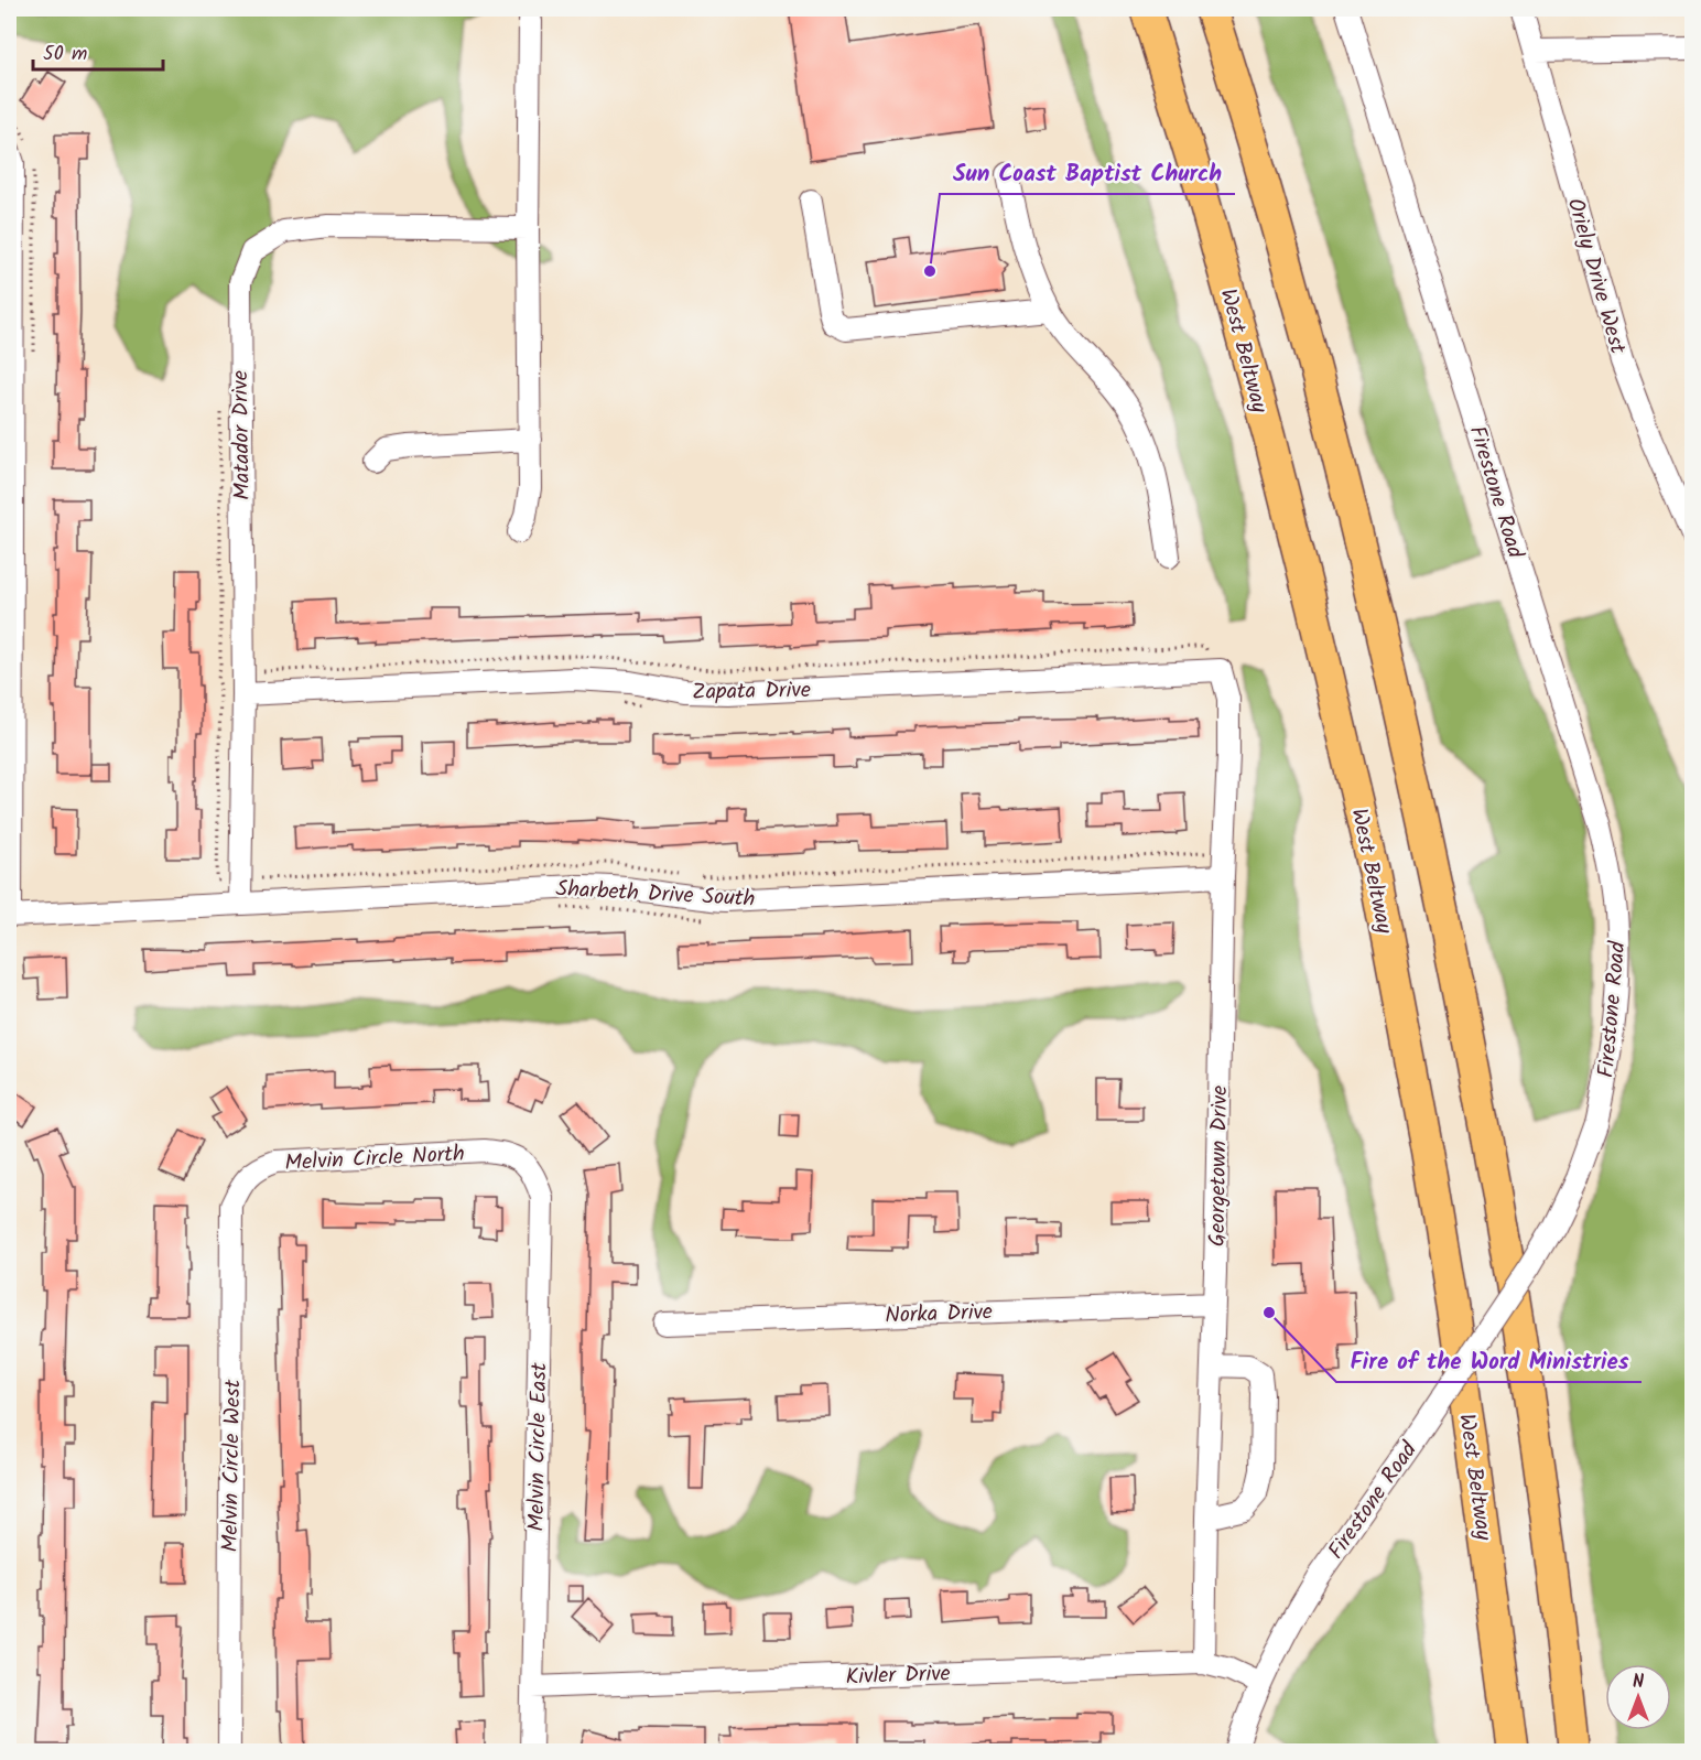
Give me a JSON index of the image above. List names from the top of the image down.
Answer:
{
  "streets": {
    "highway": ["West Beltway"],
    "street": [
      "Oriely Drive West",
      "Matador Drive",
      "Firestone Road",
      "Zapata Drive",
      "Sharbeth Drive South",
      "Melvin Circle North",
      "Georgetown Drive",
      "Norka Drive",
      "Melvin Circle East",
      "Melvin Circle West",
      "Kivler Drive"
    ]
  },
  "crossings": [
    ["Matador Drive", "Zapata Drive"],
    ["Matador Drive", "Sharbeth Drive South"],
    ["Firestone Road", "Kivler Drive"],
    ["Zapata Drive", "Georgetown Drive"],
    ["Sharbeth Drive South", "Georgetown Drive"],
    ["Melvin Circle North", "Melvin Circle East"],
    ["Melvin Circle North", "Melvin Circle West"],
    ["Georgetown Drive", "Norka Drive"],
    ["Georgetown Drive", "Kivler Drive"],
    ["Melvin Circle East", "Kivler Drive"]
  ],
  "places": ["Sun Coast Baptist Church", "Fire of the Word Ministries"],
  "scale_bar": "50 m",
  "north": "top"
}
